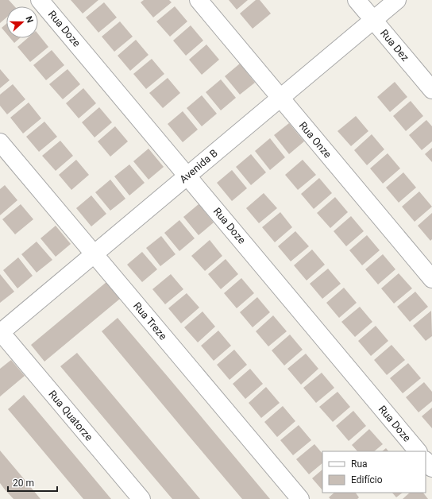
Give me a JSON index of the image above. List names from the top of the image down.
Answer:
{
  "streets": {
    "street": [
      "Rua Doze",
      "Rua Dez",
      "Rua Onze",
      "Avenida B",
      "Rua Treze",
      "Rua Quatorze"
    ]
  },
  "crossings": [
    ["Rua Doze", "Avenida B"],
    ["Rua Dez", "Avenida B"],
    ["Rua Onze", "Avenida B"],
    ["Avenida B", "Rua Treze"],
    ["Avenida B", "Rua Quatorze"]
  ],
  "legend": ["Rua", "Edifício"],
  "scale_bar": "20 m",
  "north": "right"
}
